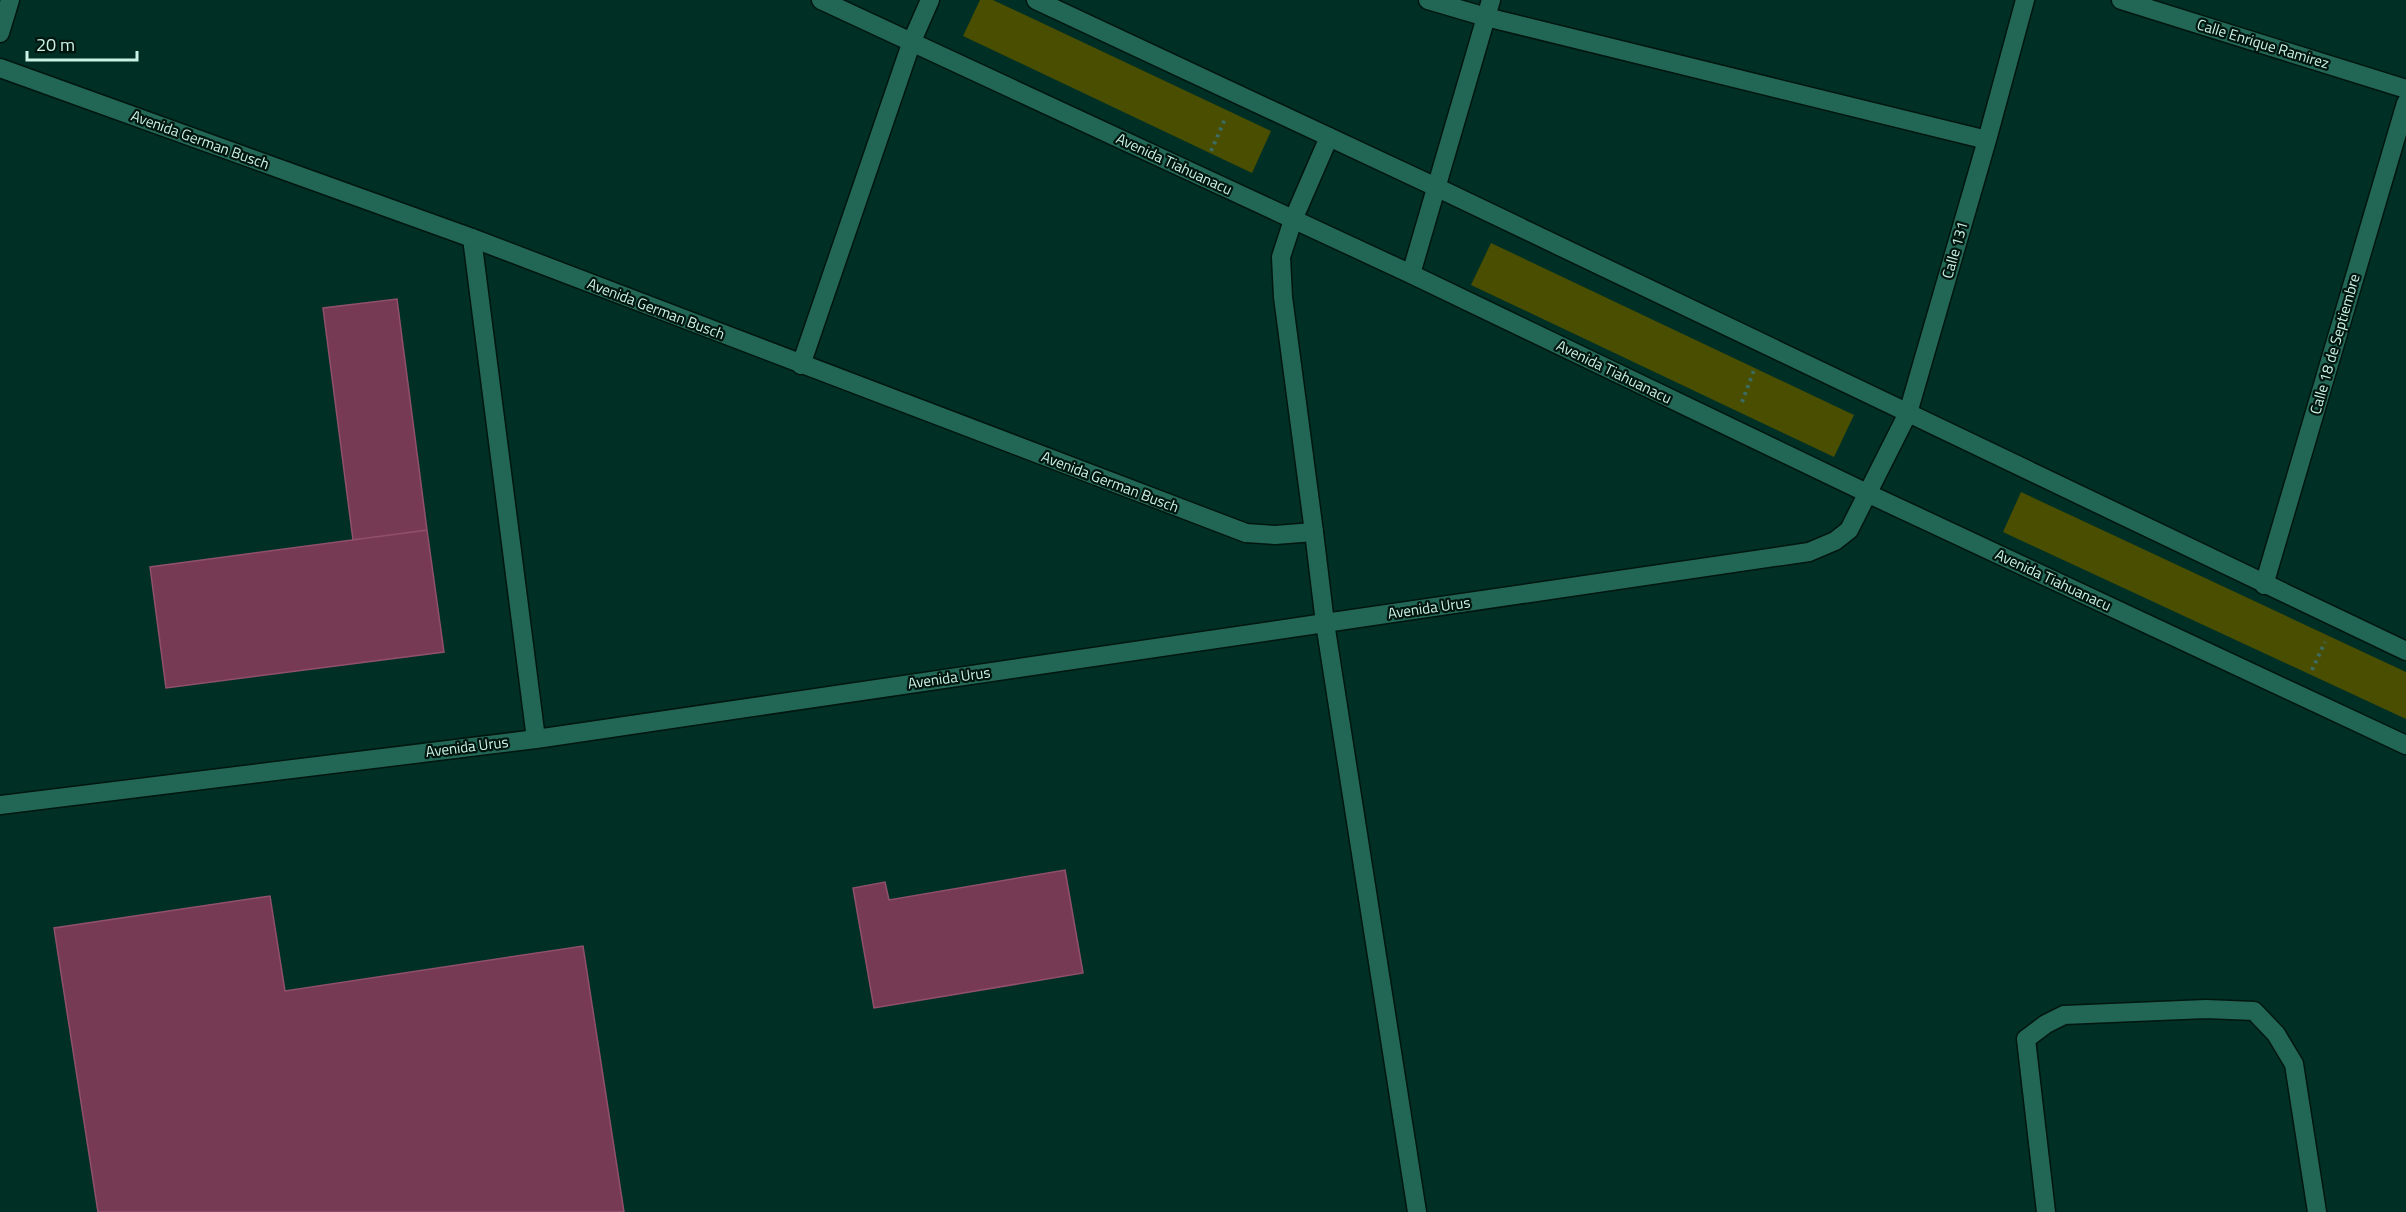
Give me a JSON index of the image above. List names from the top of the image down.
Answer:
{
  "streets": {
    "main road": [
      "Calle Enrique Ramirez",
      "Avenida German Busch",
      "Avenida Tiahuanacu",
      "Calle 131",
      "Calle 18 de Septiembre",
      "Avenida Urus"
    ]
  },
  "crossings": [
    ["Avenida Tiahuanacu", "Calle 131"],
    ["Avenida Tiahuanacu", "Avenida Urus"],
    ["Calle 131", "Avenida Urus"]
  ],
  "scale_bar": "20 m"
}
